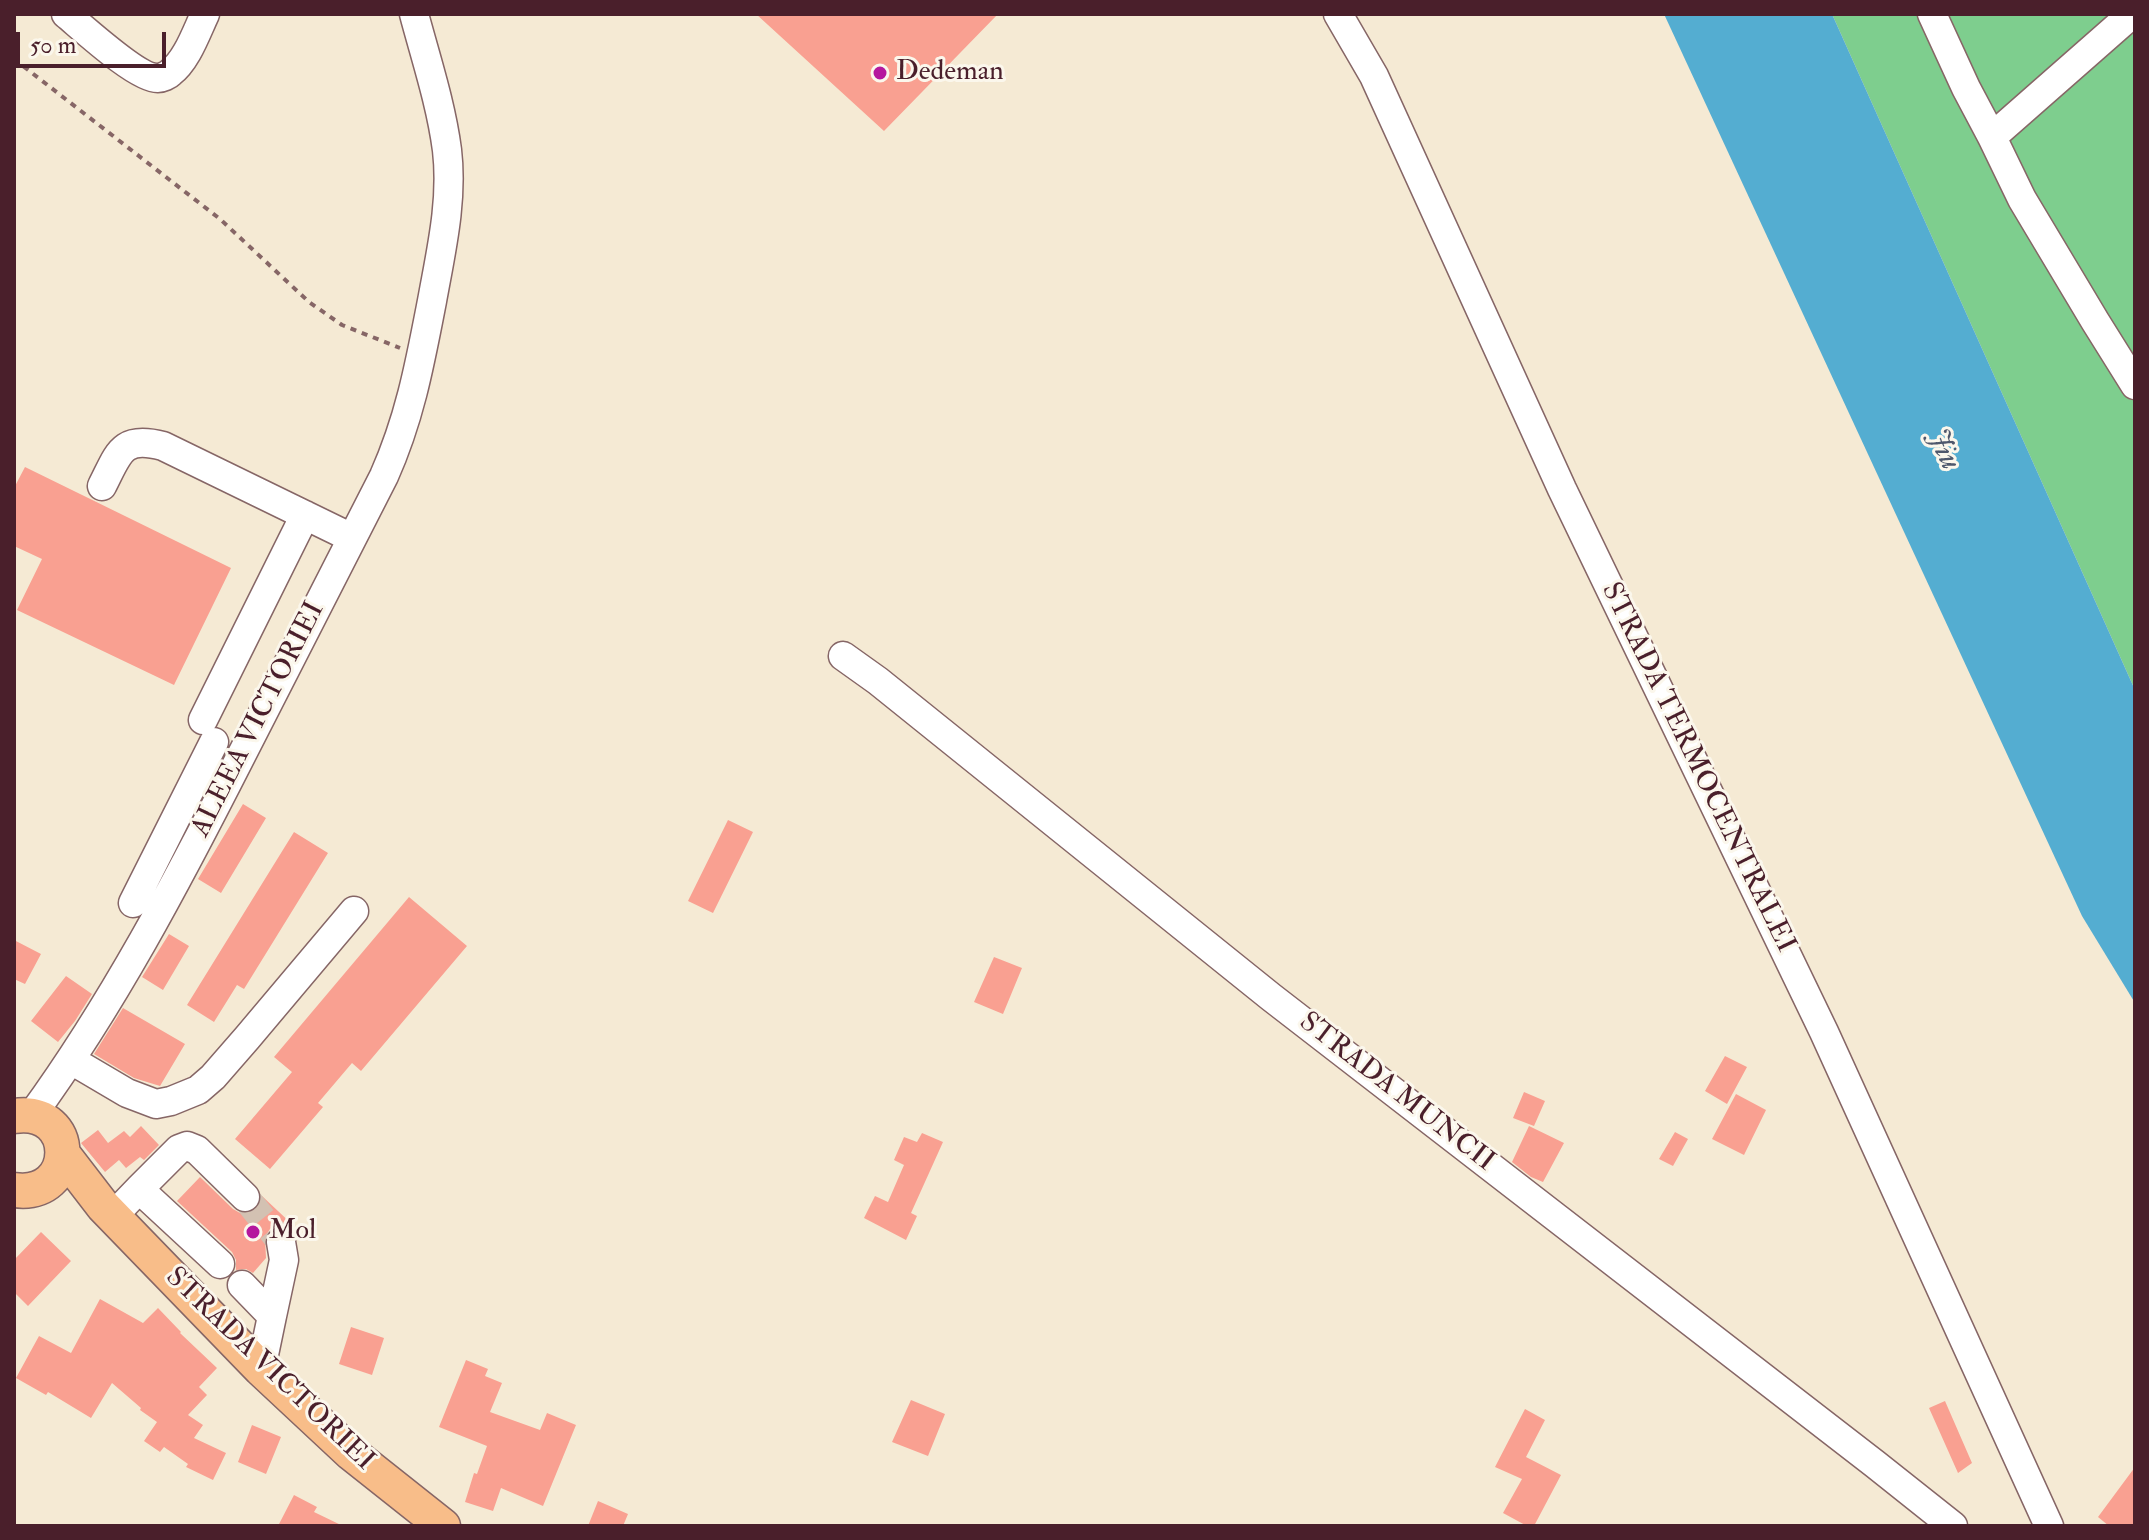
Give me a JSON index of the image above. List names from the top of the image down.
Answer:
{
  "streets": {
    "main road": ["STRADA VICTORIEI"],
    "street": ["ALEEA VICTORIEI", "STRADA TERMOCENTRALEI", "STRADA MUNCII"]
  },
  "crossings": [
    ["ALEEA VICTORIEI", "STRADA VICTORIEI"]
  ],
  "water": ["Jiu"],
  "places": ["Dedeman", "Mol"],
  "scale_bar": "50 m"
}
